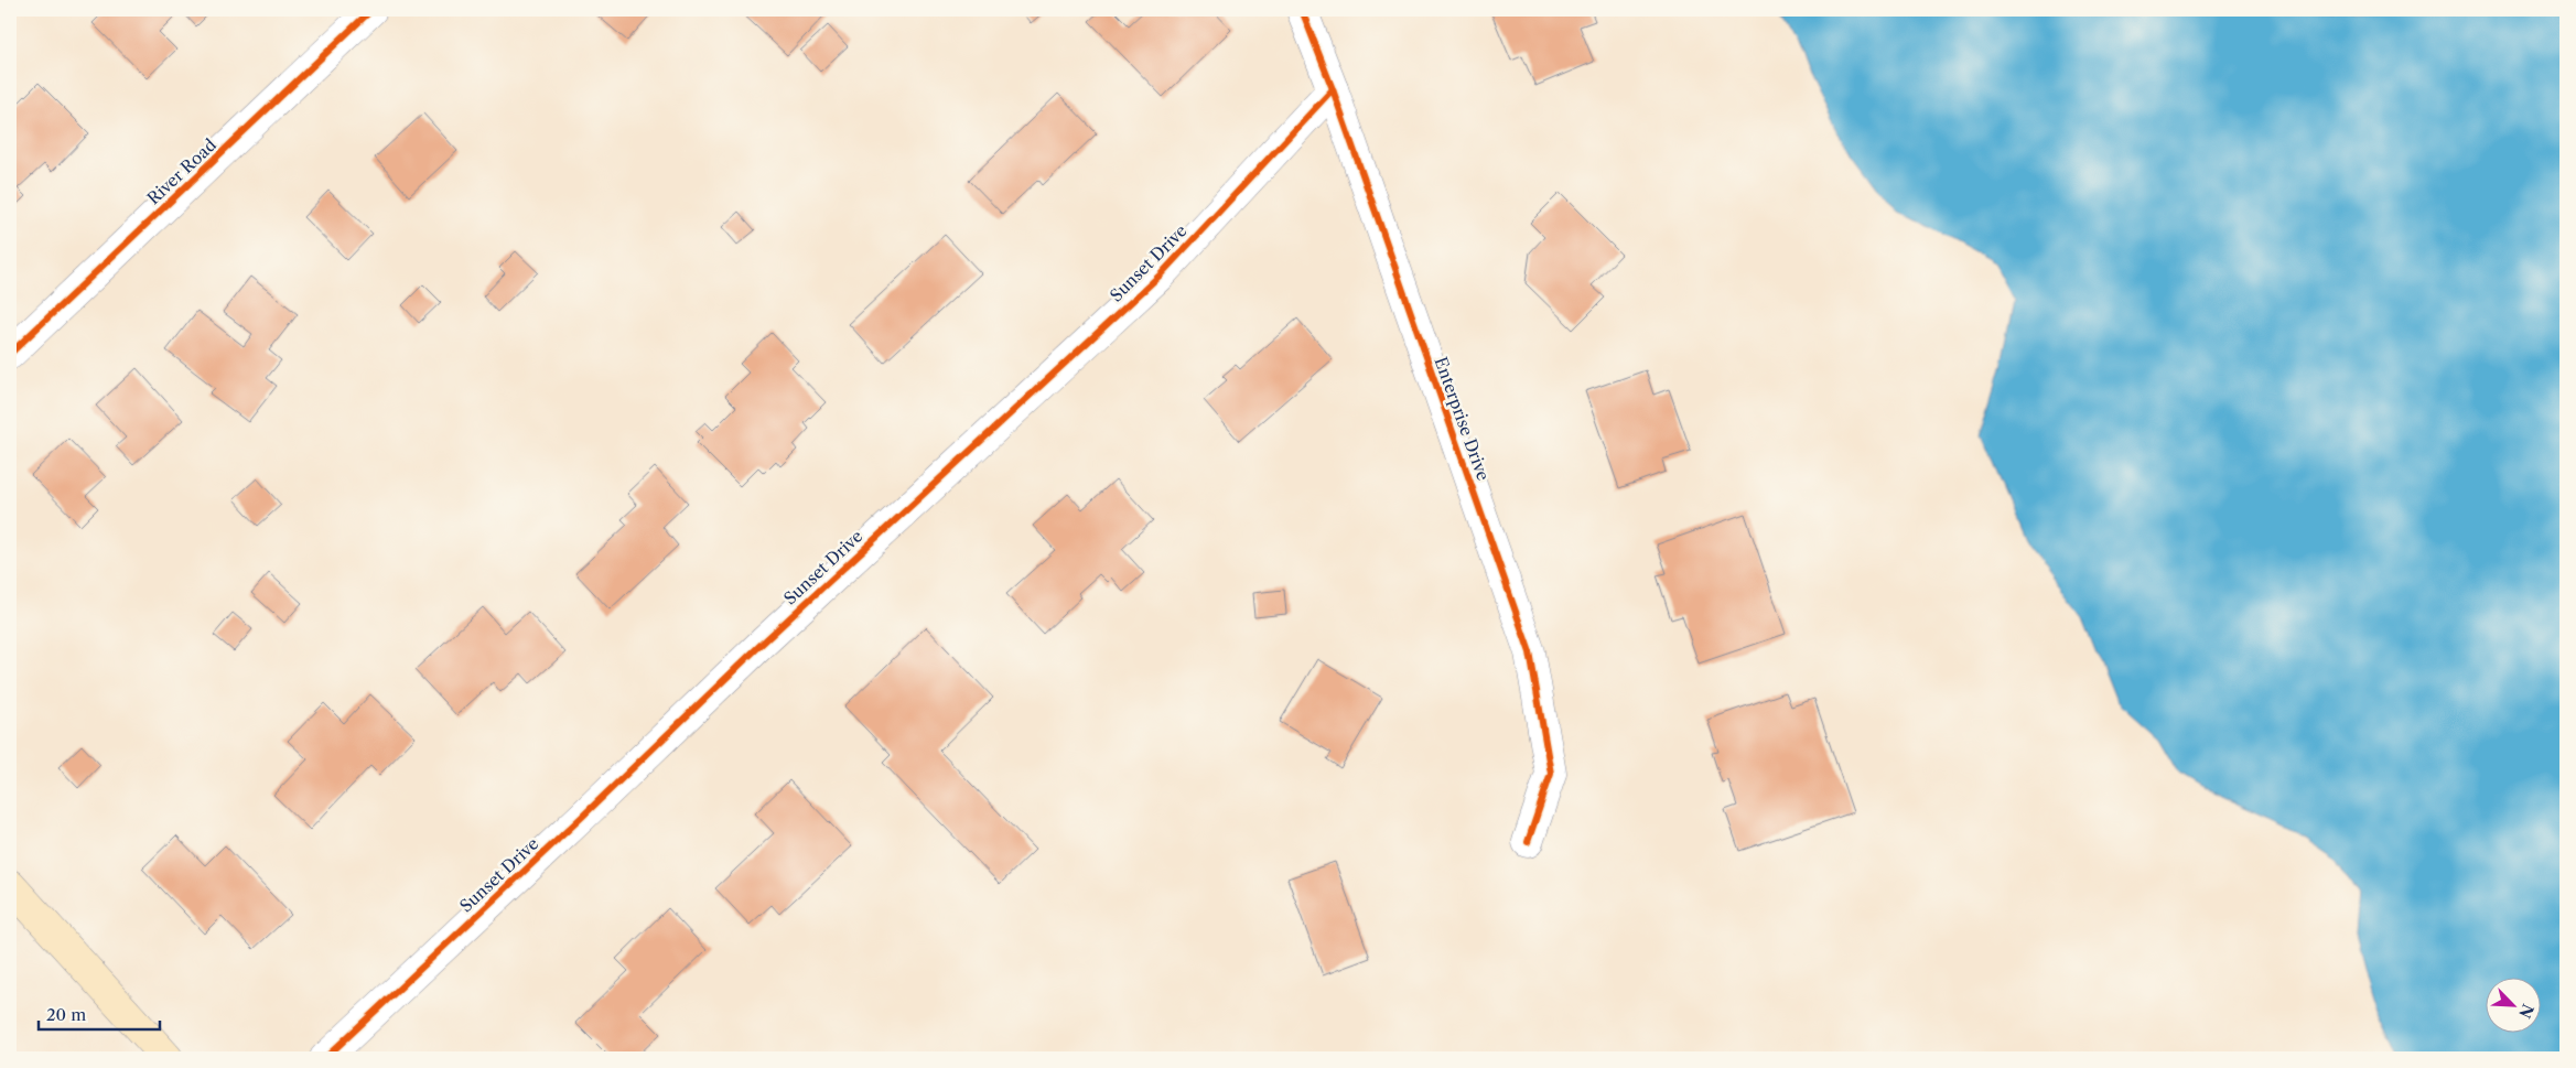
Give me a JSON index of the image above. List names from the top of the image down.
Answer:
{
  "streets": {
    "street": ["River Road", "Sunset Drive", "Enterprise Drive"]
  },
  "crossings": [
    ["Sunset Drive", "Enterprise Drive"]
  ],
  "scale_bar": "20 m",
  "north": "bottom right"
}
